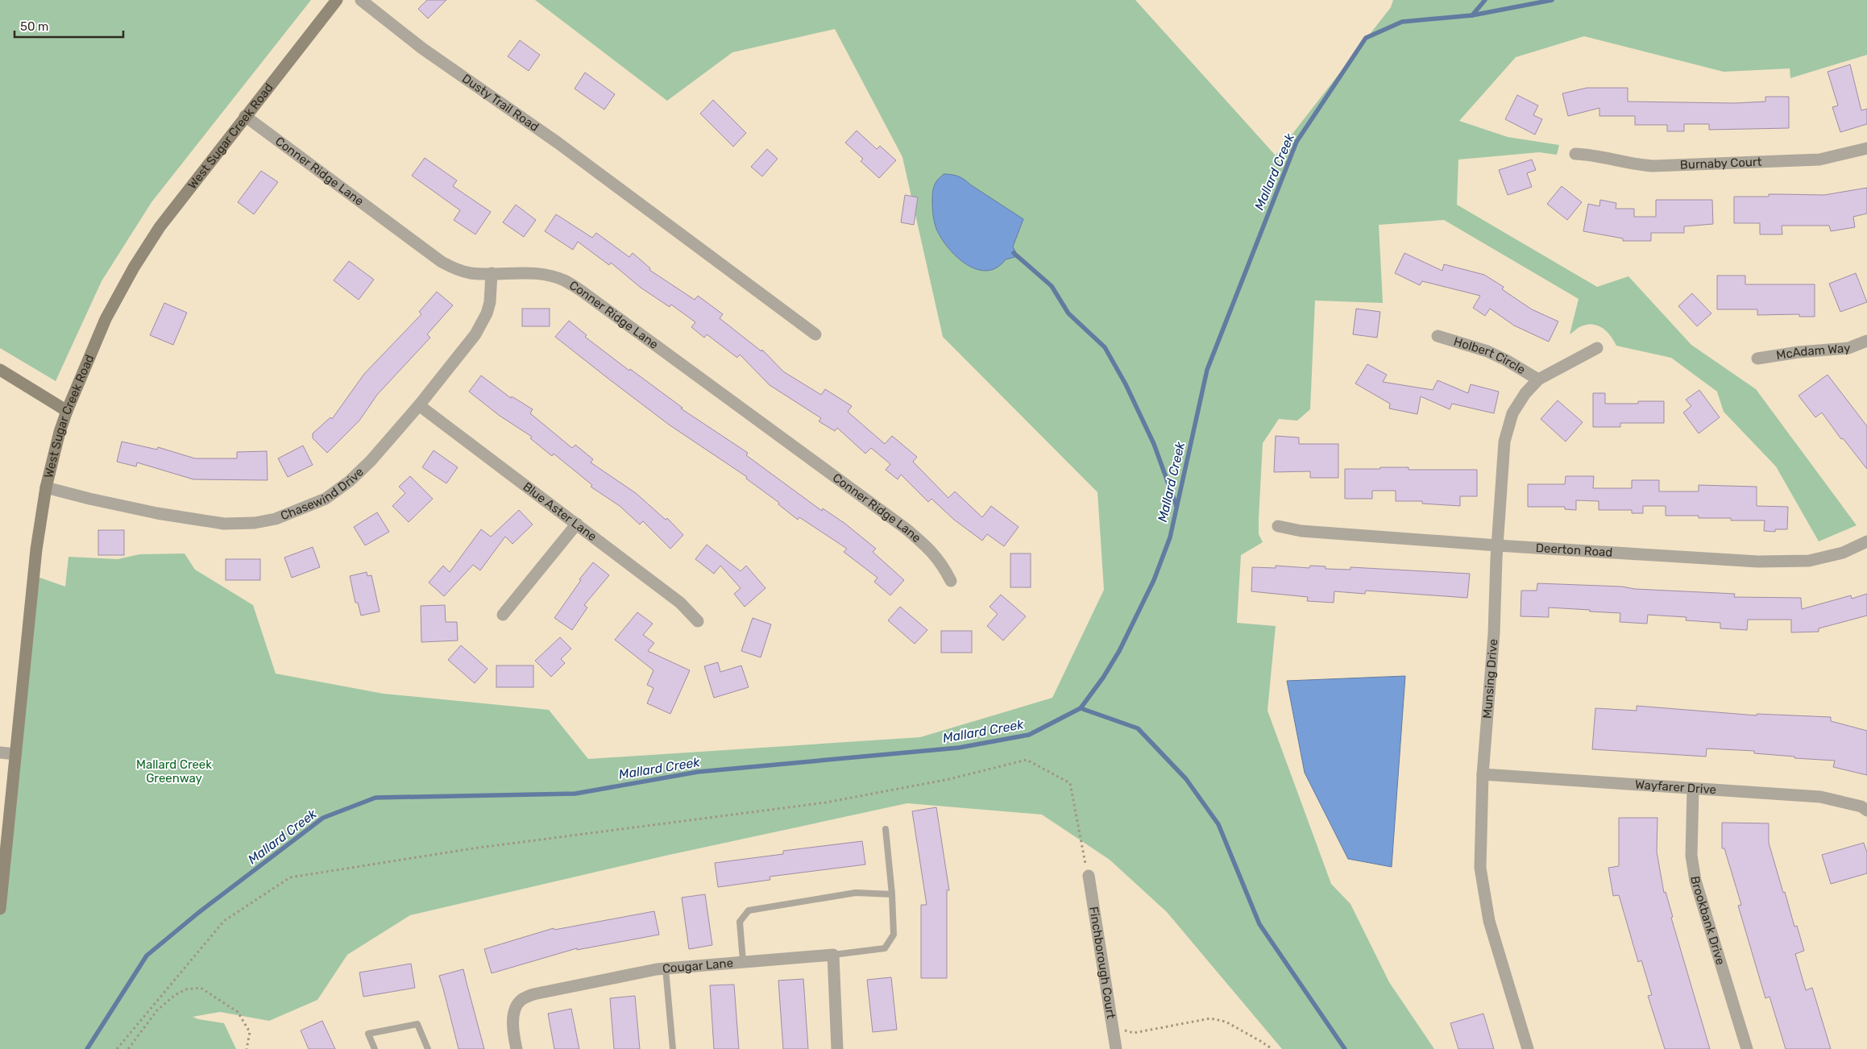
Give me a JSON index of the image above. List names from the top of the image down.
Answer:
{
  "streets": {
    "main road": ["West Sugar Creek Road"],
    "street": [
      "Dusty Trail Road",
      "Burnaby Court",
      "Conner Ridge Lane",
      "McAdam Way",
      "Holbert Circle",
      "Chasewind Drive",
      "Blue Aster Lane",
      "Deerton Road",
      "Munsing Drive",
      "Wayfarer Drive",
      "Brookbank Drive",
      "Finchborough Court",
      "Cougar Lane"
    ]
  },
  "crossings": [
    ["West Sugar Creek Road", "Conner Ridge Lane"],
    ["West Sugar Creek Road", "Chasewind Drive"],
    ["Conner Ridge Lane", "Chasewind Drive"],
    ["Holbert Circle", "Munsing Drive"],
    ["Chasewind Drive", "Blue Aster Lane"],
    ["Deerton Road", "Munsing Drive"],
    ["Munsing Drive", "Wayfarer Drive"],
    ["Wayfarer Drive", "Brookbank Drive"]
  ],
  "water": ["Mallard Creek"],
  "parks": ["Mallard Creek Greenway"],
  "scale_bar": "50 m"
}
